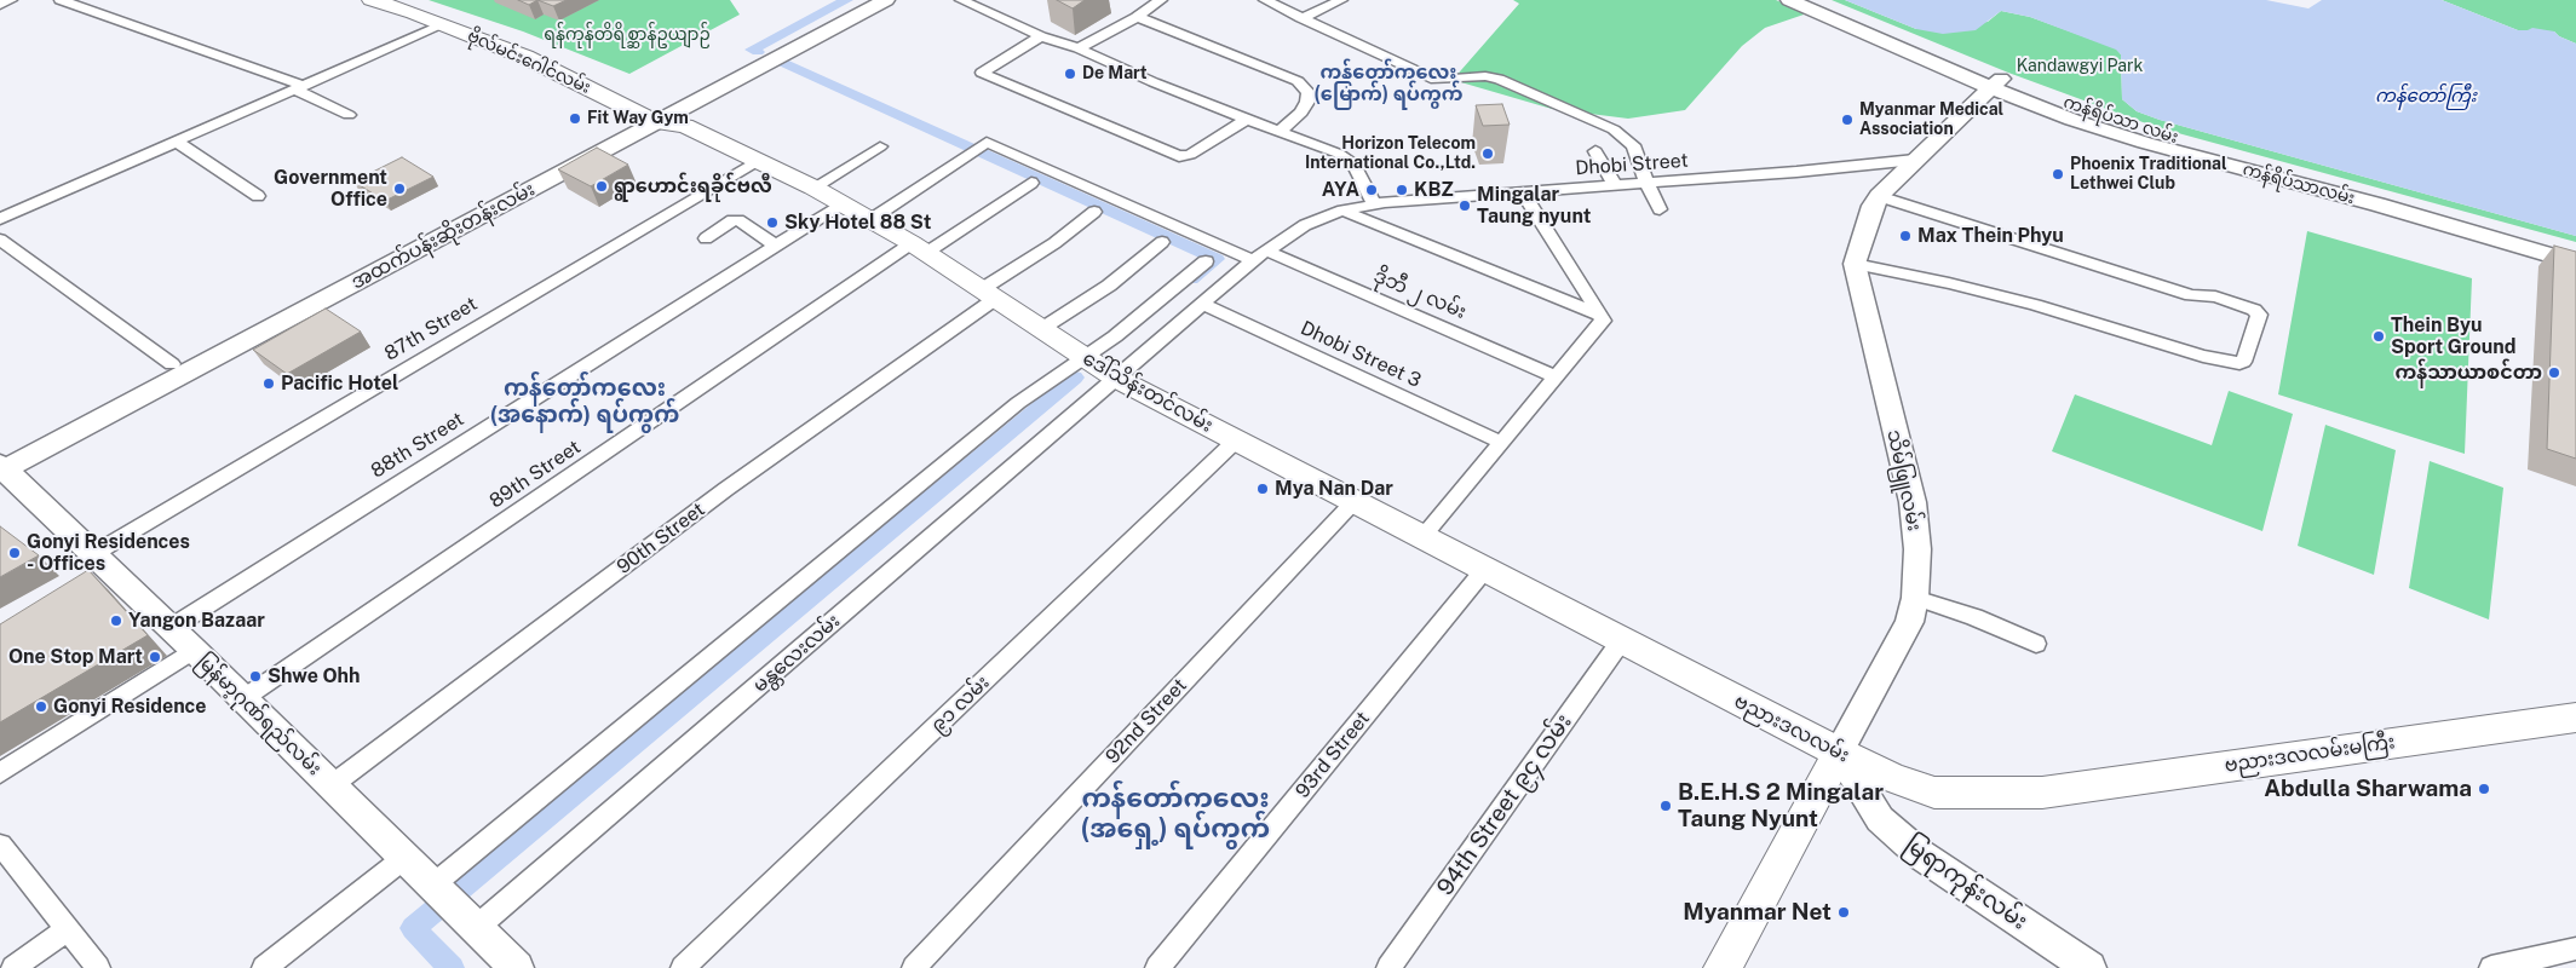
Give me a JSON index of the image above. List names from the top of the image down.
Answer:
{
  "streets": {
    "main road": [
      "ဗိုလ်မင်းဂေါင်လမ်း",
      "ကန်ရိပ်သာ လမ်း",
      "ကန်ရိပ်သာလမ်း",
      "အထက်ပန်းဆိုးတန်းလမ်း",
      "ဒေါ်သိန်းတင်လမ်း",
      "သိမ်ဖြူလမ်း",
      "မြန်မာ့ဂုဏ်ရည်လမ်း",
      "ဗညားဒလလမ်း",
      "ဗညားဒလလမ်းမကြီး",
      "မြရာကုန်းလမ်း"
    ],
    "street": [
      "Dhobi Street",
      "ဒိုဘီ ၂ လမ်း",
      "87th Street",
      "Dhobi Street 3",
      "88th Street",
      "89th Street",
      "90th Street",
      "မန္တလေးလမ်း",
      "၉၁ လမ်း",
      "92nd Street",
      "93rd Street",
      "94th Street ၉၄ လမ်း"
    ]
  },
  "crossings": [
    ["ဗိုလ်မင်းဂေါင်လမ်း", "အထက်ပန်းဆိုးတန်းလမ်း"],
    ["ဗိုလ်မင်းဂေါင်လမ်း", "ဒေါ်သိန်းတင်လမ်း"],
    ["ကန်ရိပ်သာ လမ်း", "ကန်ရိပ်သာလမ်း"],
    ["Dhobi Street", "ဒိုဘီ ၂ လမ်း"],
    ["Dhobi Street", "Dhobi Street 3"],
    ["Dhobi Street", "ဒေါ်သိန်းတင်လမ်း"],
    ["Dhobi Street", "မန္တလေးလမ်း"],
    ["အထက်ပန်းဆိုးတန်းလမ်း", "ဒေါ်သိန်းတင်လမ်း"],
    ["အထက်ပန်းဆိုးတန်းလမ်း", "မြန်မာ့ဂုဏ်ရည်လမ်း"],
    ["ဒိုဘီ ၂ လမ်း", "ဒေါ်သိန်းတင်လမ်း"],
    ["87th Street", "ဒေါ်သိန်းတင်လမ်း"],
    ["87th Street", "မြန်မာ့ဂုဏ်ရည်လမ်း"],
    ["ဒေါ်သိန်းတင်လမ်း", "88th Street"],
    ["ဒေါ်သိန်းတင်လမ်း", "89th Street"],
    ["ဒေါ်သိန်းတင်လမ်း", "90th Street"],
    ["ဒေါ်သိန်းတင်လမ်း", "မန္တလေးလမ်း"],
    ["ဒေါ်သိန်းတင်လမ်း", "၉၁ လမ်း"],
    ["ဒေါ်သိန်းတင်လမ်း", "92nd Street"],
    ["ဒေါ်သိန်းတင်လမ်း", "ဗညားဒလလမ်း"],
    ["ဒေါ်သိန်းတင်လမ်း", "93rd Street"],
    ["ဒေါ်သိန်းတင်လမ်း", "94th Street ၉၄ လမ်း"],
    ["88th Street", "မြန်မာ့ဂုဏ်ရည်လမ်း"],
    ["89th Street", "မြန်မာ့ဂုဏ်ရည်လမ်း"],
    ["သိမ်ဖြူလမ်း", "ဗညားဒလလမ်း"],
    ["သိမ်ဖြူလမ်း", "မြရာကုန်းလမ်း"],
    ["90th Street", "မြန်မာ့ဂုဏ်ရည်လမ်း"],
    ["မန္တလေးလမ်း", "မြန်မာ့ဂုဏ်ရည်လမ်း"],
    ["ဗညားဒလလမ်း", "ဗညားဒလလမ်းမကြီး"],
    ["ဗညားဒလလမ်း", "94th Street ၉၄ လမ်း"],
    ["ဗညားဒလလမ်း", "မြရာကုန်းလမ်း"]
  ],
  "districts": ["ကန်တော်ကလေး (မြောက်) ရပ်ကွက်", "ကန်တော်ကလေး (အနောက်) ရပ်ကွက်", "ကန်တော်ကလေး (အရှေ့) ရပ်ကွက်"],
  "water": ["ကန်တော်ကြီး"],
  "parks": ["ရန်ကုန်တိရိစ္ဆာန်ဥယျာဉ်", "Kandawgyi Park"],
  "places": [
    "De Mart",
    "Fit Way Gym",
    "Myanmar Medical Association",
    "Horizon Telecom International Co.,Ltd.",
    "Phoenix Traditional Lethwei Club",
    "ရွာဟောင်းရခိုင်ဗလီ",
    "Government Office",
    "AYA",
    "KBZ",
    "Mingalar Taung nyunt",
    "Sky Hotel 88 St",
    "Max Thein Phyu",
    "Thein Byu Sport Ground",
    "ကန်သာယာစင်တာ",
    "Pacific Hotel",
    "Mya Nan Dar",
    "Gonyi Residences - Offices",
    "Yangon Bazaar",
    "One Stop Mart",
    "Shwe Ohh",
    "Gonyi Residence",
    "Abdulla Sharwama",
    "B.E.H.S 2 Mingalar Taung Nyunt",
    "Myanmar Net"
  ]
}
